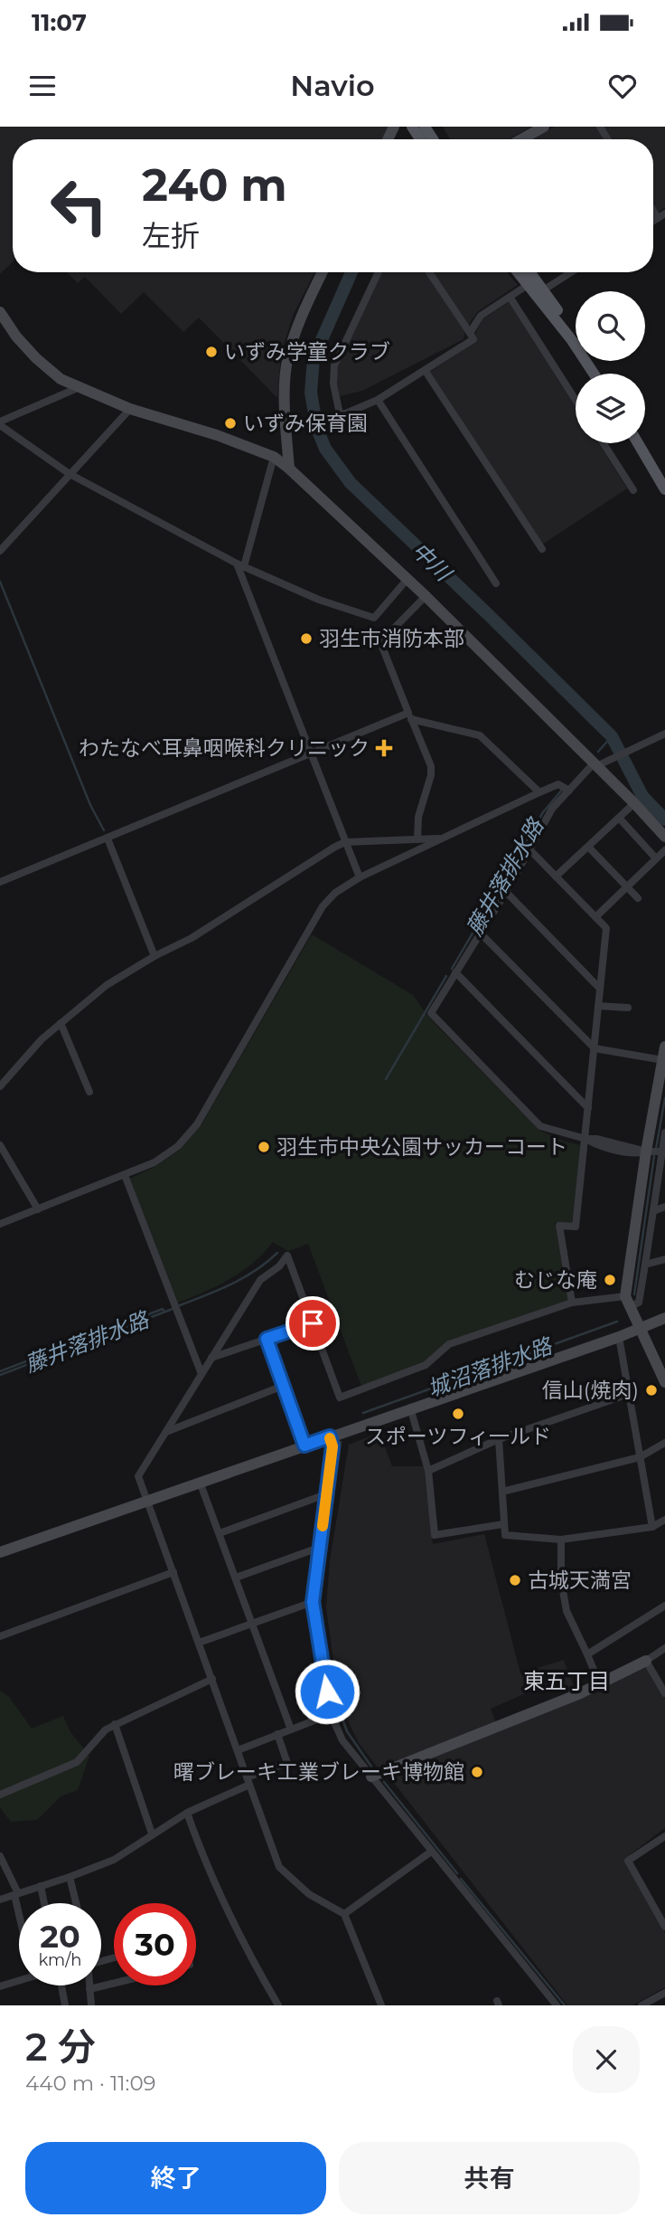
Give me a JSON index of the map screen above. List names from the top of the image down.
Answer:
{
  "districts": ["東五丁目"],
  "water": ["中川", "藤井落排水路", "城沼落排水路"],
  "places": {
    "other": [
      "いずみ学童クラブ",
      "いずみ保育園",
      "羽生市消防本部",
      "羽生市中央公園サッカーコート",
      "むじな庵",
      "信山(焼肉)",
      "スポーツフィ一ルド",
      "古城天満宮",
      "曙ブレーキ工業ブレーキ博物館"
    ],
    "health": ["わたなべ耳鼻咽喉科クリニック"]
  },
  "page": {
    "status": "11:07",
    "header": "Navio",
    "turn": ["240 m", "左折"],
    "speed": "20 km/h",
    "limit": "30",
    "heading": ["2 分", "440 m · 11:09"],
    "buttons": ["終了", "共有"]
  }
}
